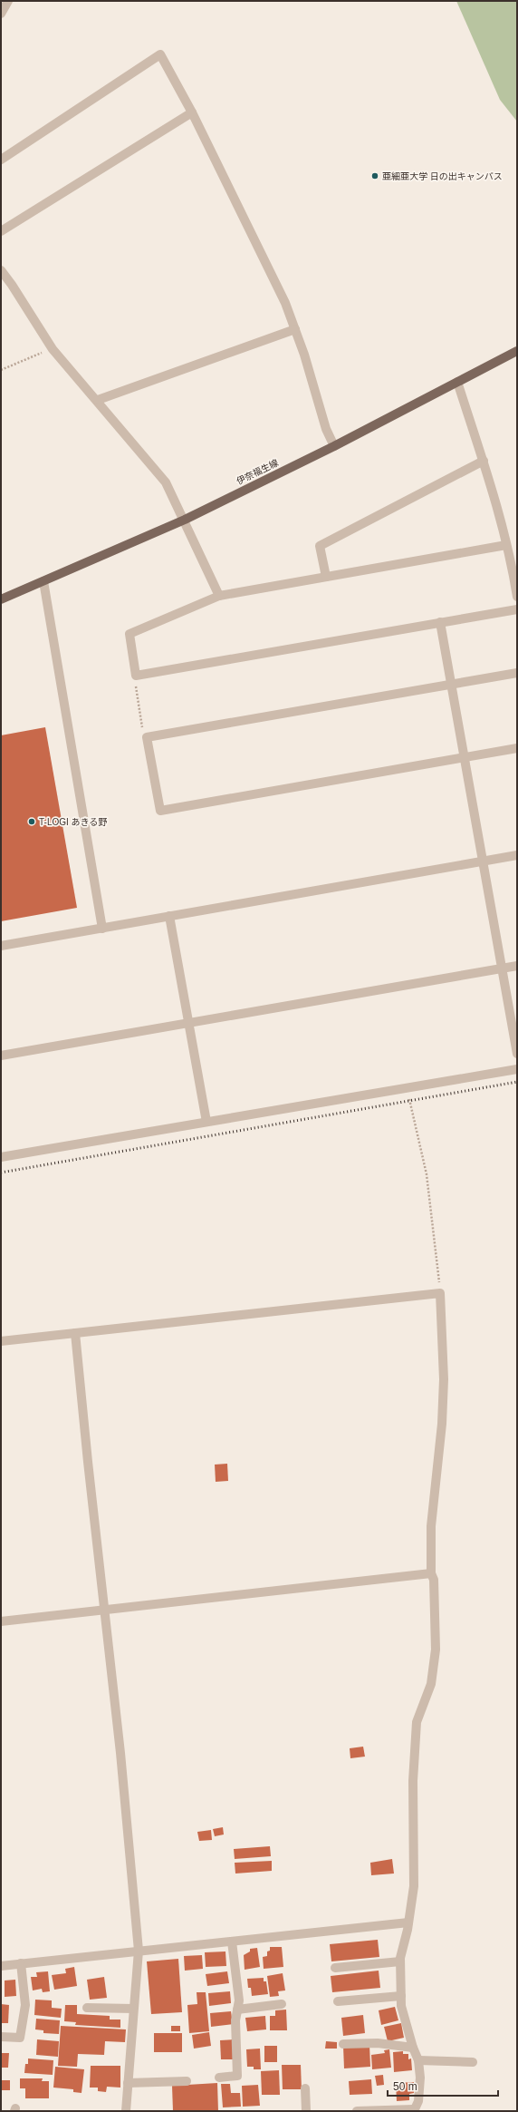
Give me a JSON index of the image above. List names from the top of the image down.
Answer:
{
  "streets": {
    "main road": ["伊奈福生線"]
  },
  "places": ["亜細亜大学 日の出キャンパス", "T-LOGI あきる野"],
  "scale_bar": "50 m"
}
